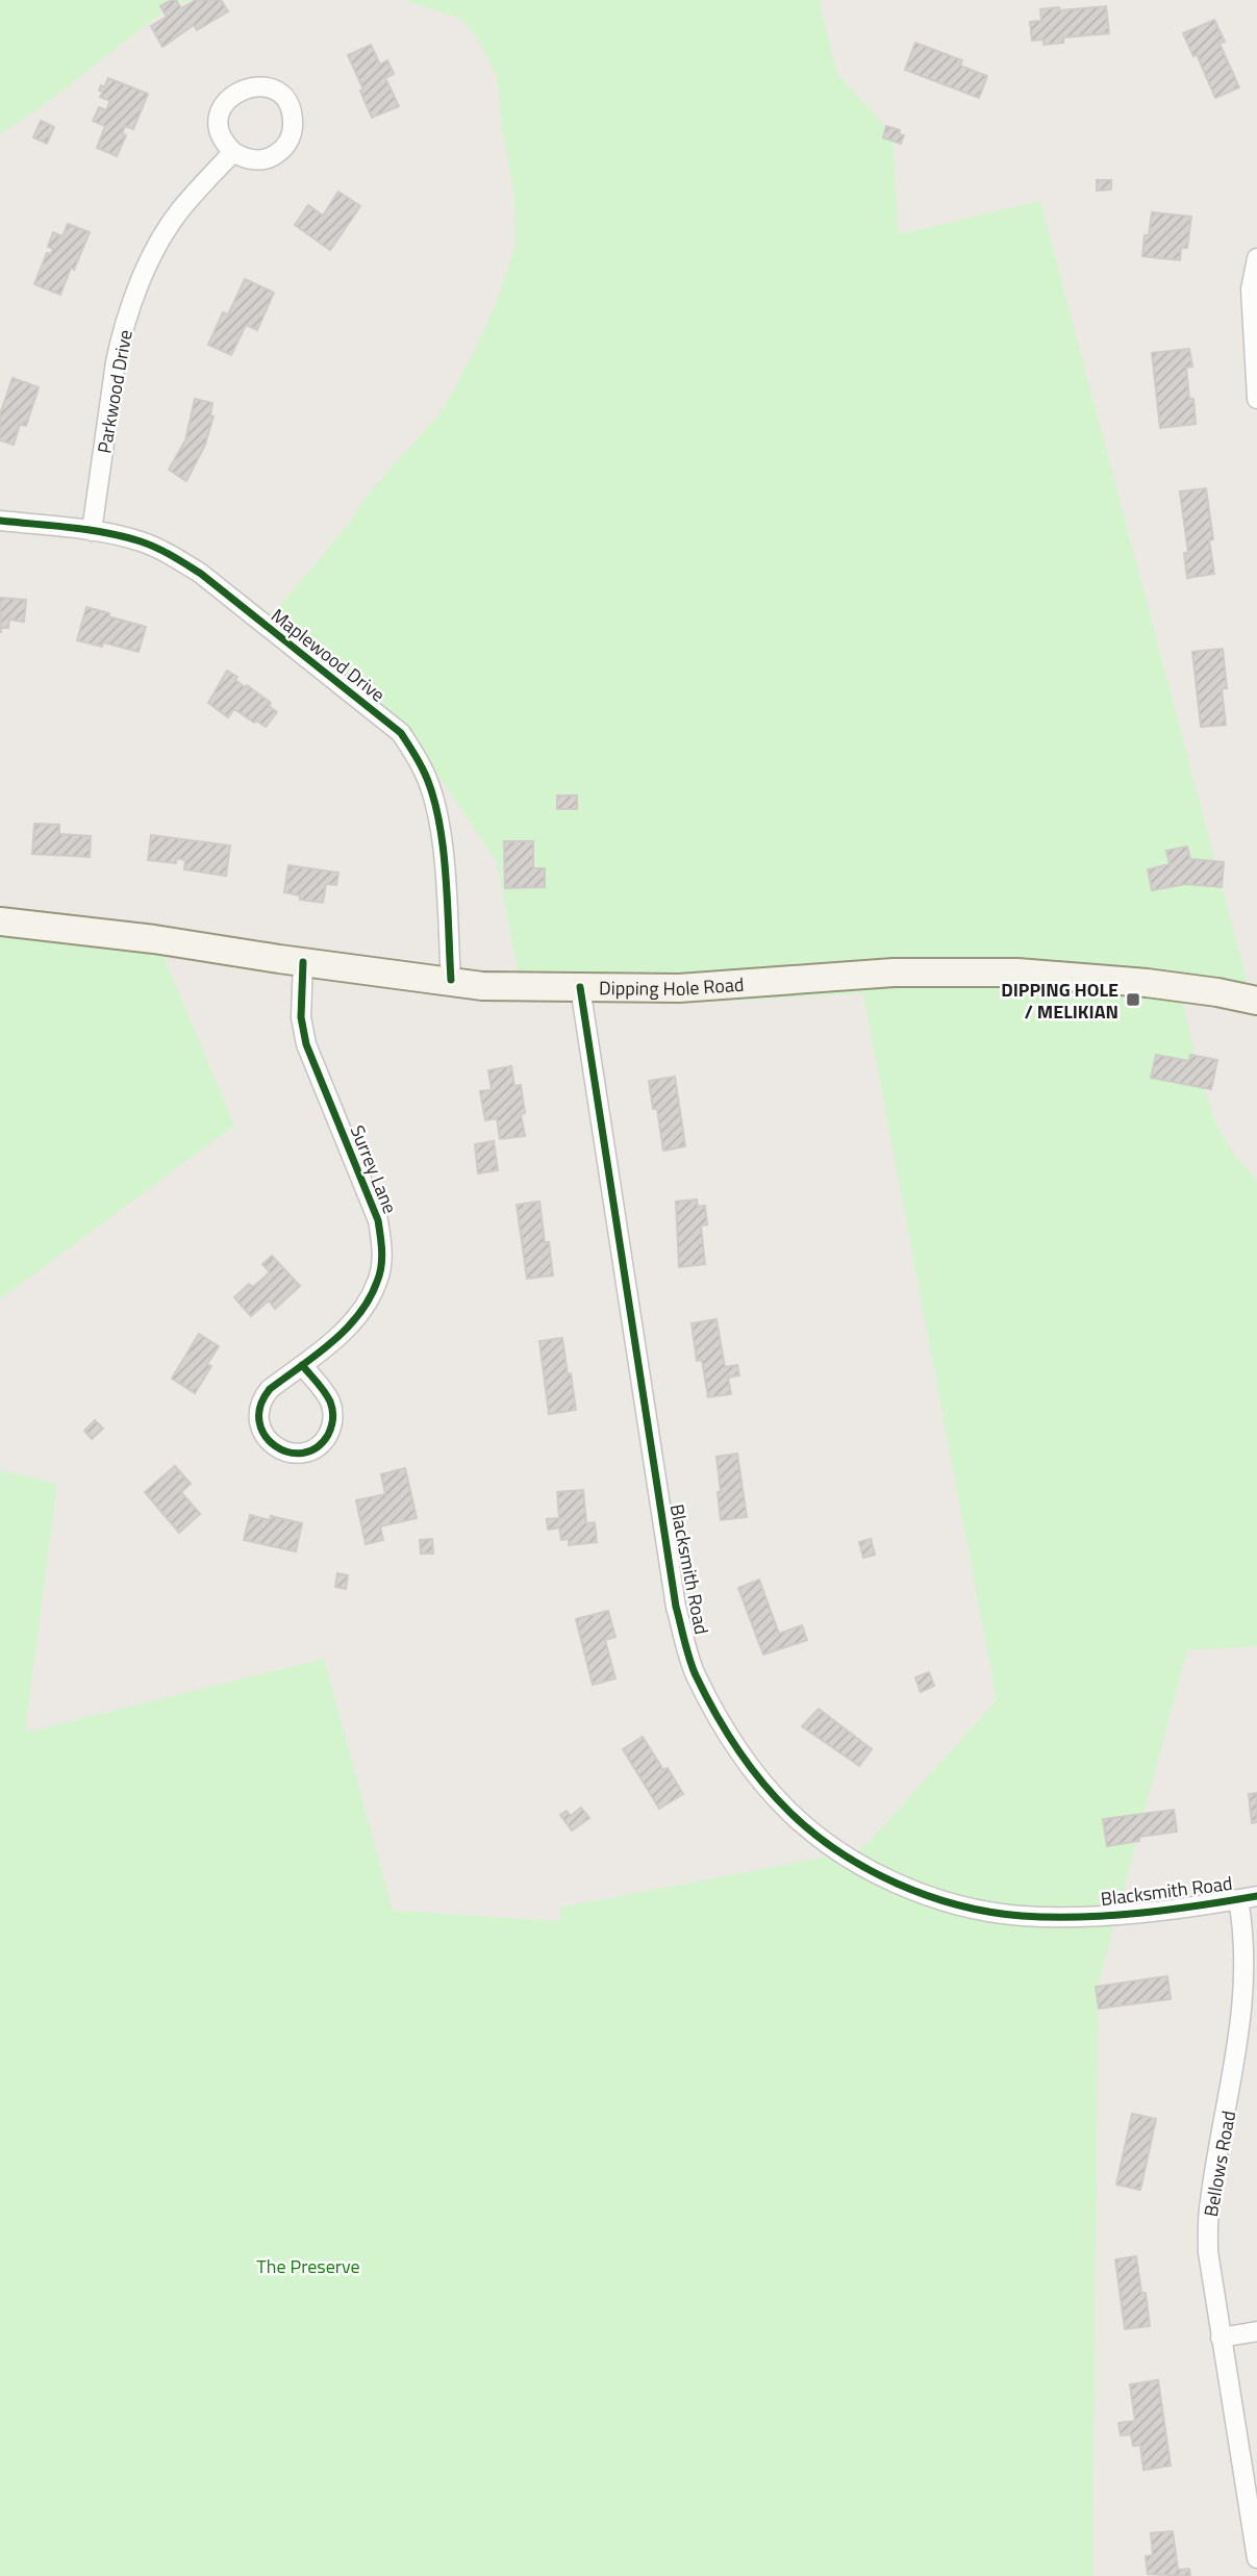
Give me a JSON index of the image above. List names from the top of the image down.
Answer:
{
  "streets": {
    "main road": ["Dipping Hole Road"],
    "street": [
      "Parkwood Drive",
      "Maplewood Drive",
      "Surrey Lane",
      "Blacksmith Road",
      "Bellows Road"
    ]
  },
  "crossings": [
    ["Parkwood Drive", "Maplewood Drive"],
    ["Maplewood Drive", "Dipping Hole Road"],
    ["Dipping Hole Road", "Surrey Lane"],
    ["Dipping Hole Road", "Blacksmith Road"],
    ["Blacksmith Road", "Bellows Road"]
  ],
  "parks": ["The Preserve"],
  "places": {
    "transit": ["DIPPING HOLE / MELIKIAN"]
  }
}
